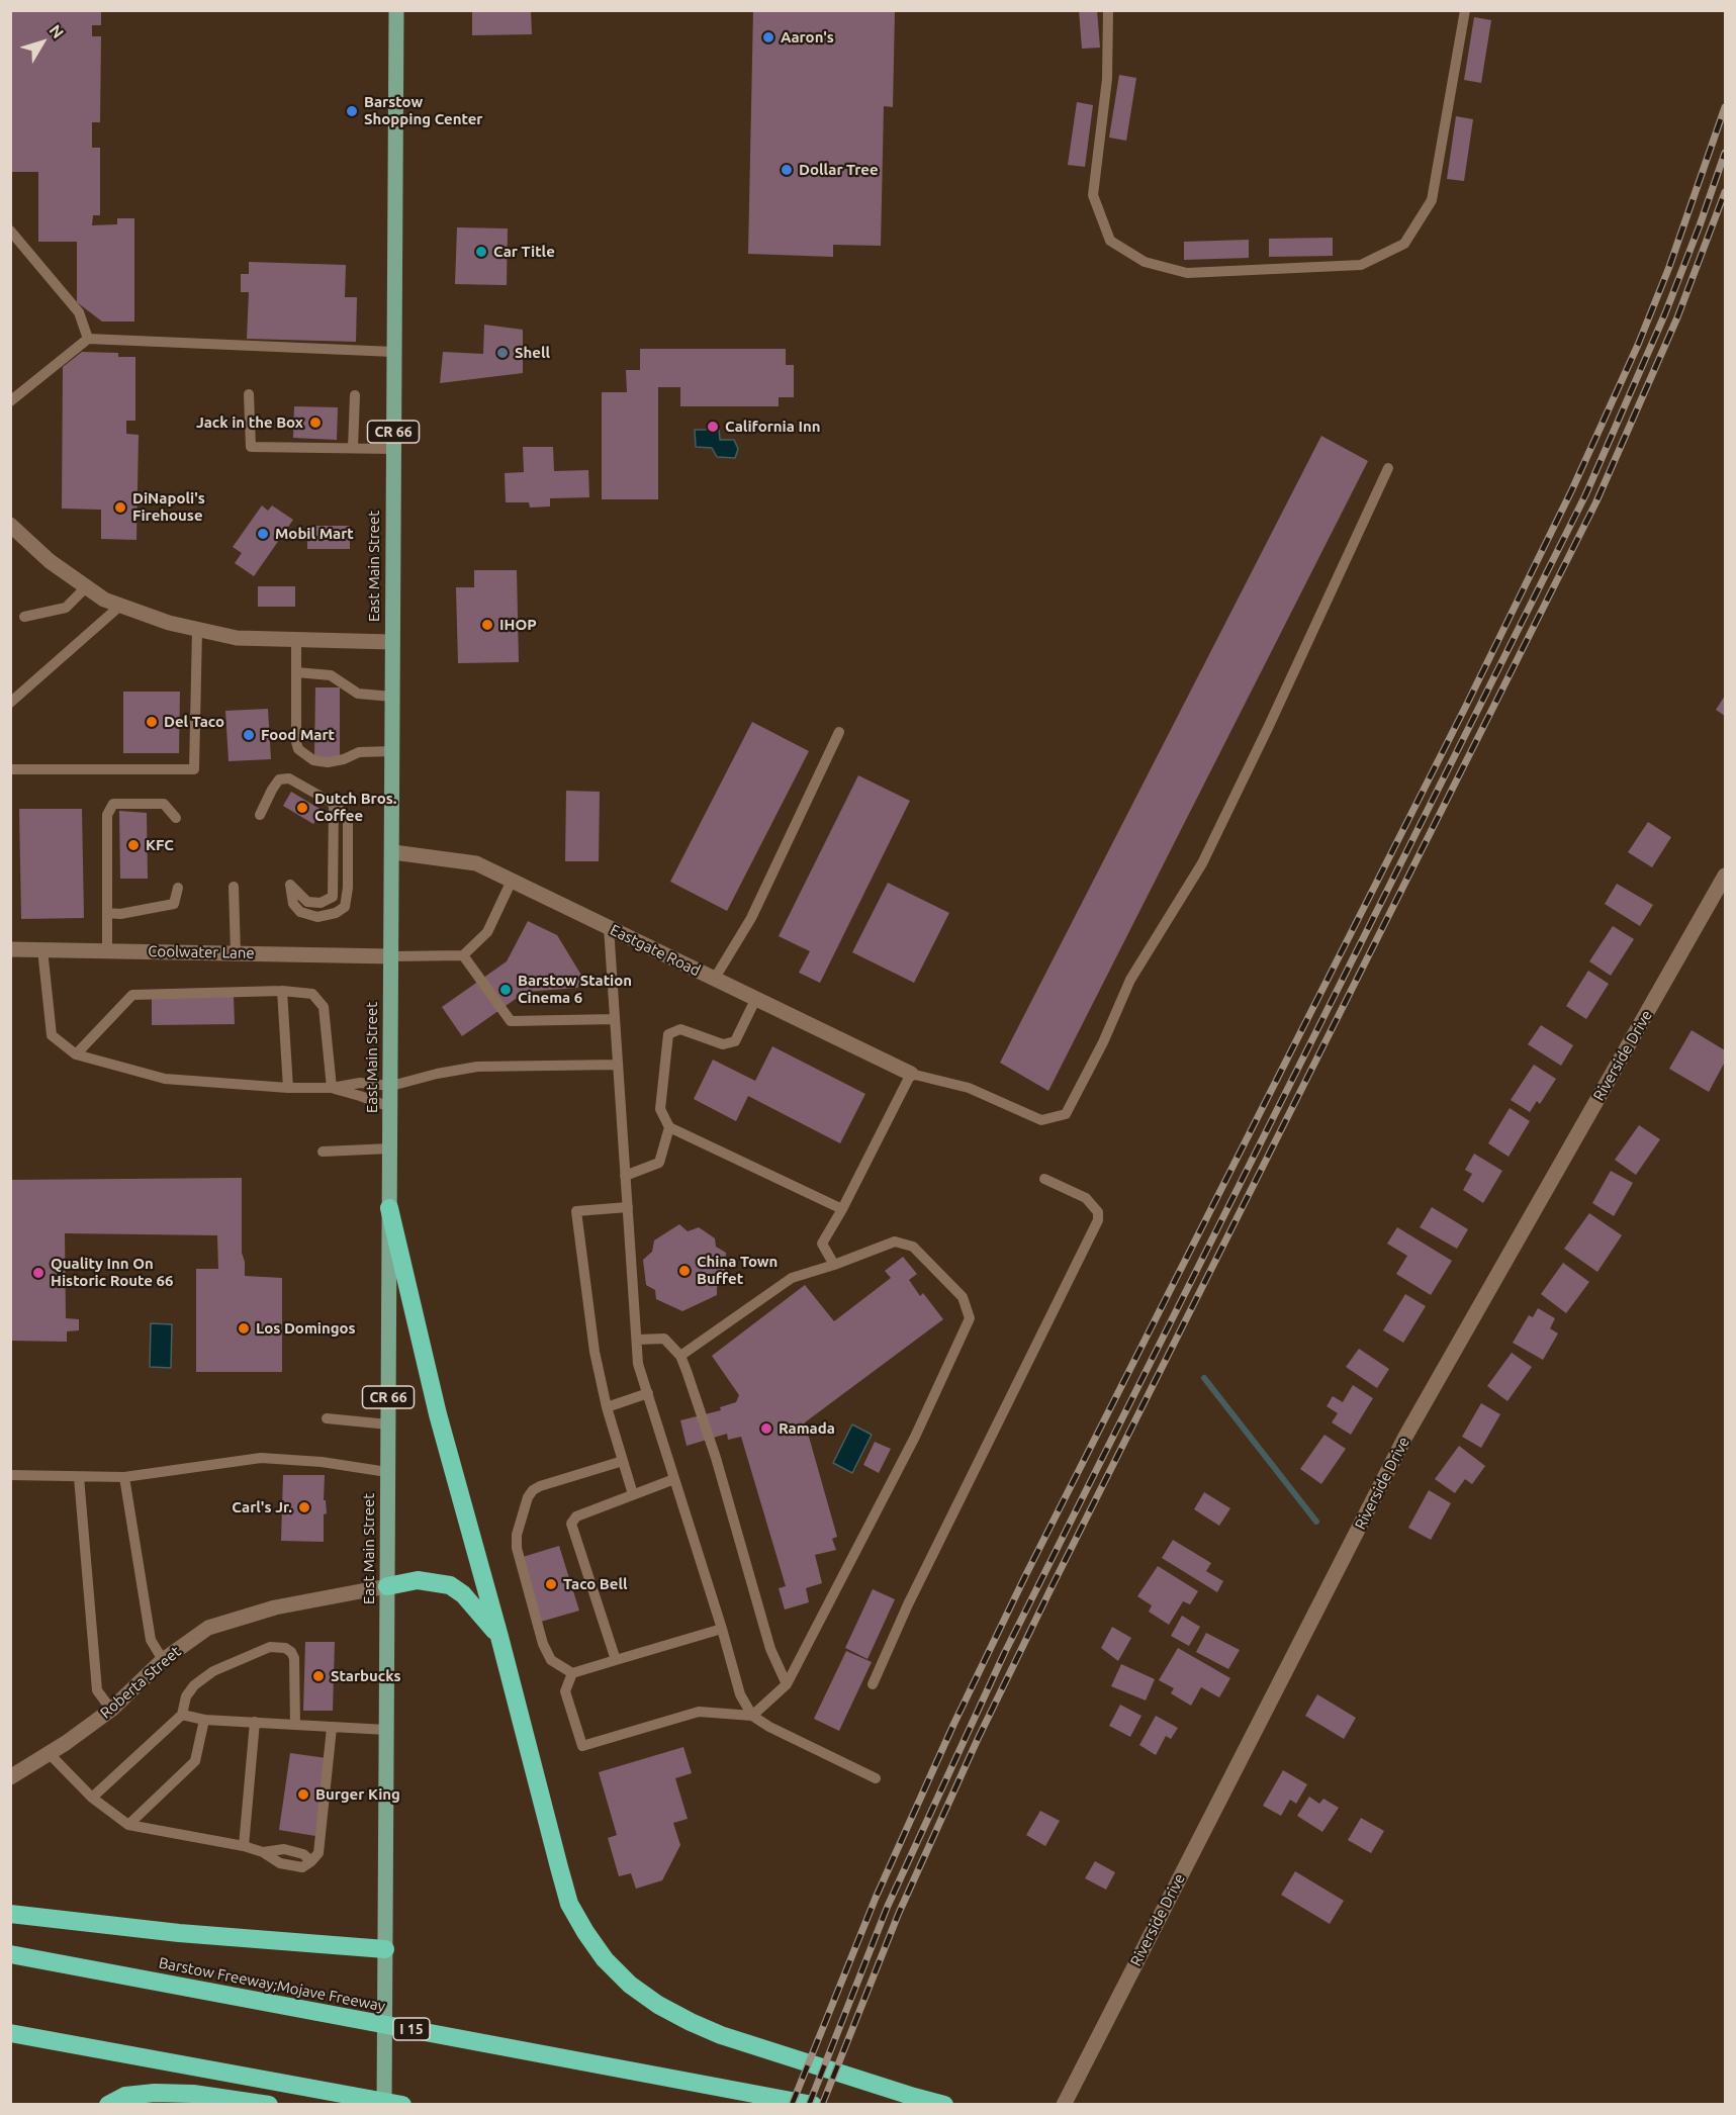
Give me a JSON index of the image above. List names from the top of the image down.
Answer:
{
  "streets": {
    "highway": ["Barstow Freeway;Mojave Freeway", "I 15"],
    "main road": ["CR 66", "East Main Street"],
    "street": [
      "Eastgate Road",
      "Coolwater Lane",
      "Riverside Drive",
      "Roberta Street"
    ]
  },
  "crossings": [
    ["East Main Street", "Eastgate Road"],
    ["East Main Street", "Coolwater Lane"],
    ["East Main Street", "Roberta Street"]
  ],
  "places": [
    "Aaron's",
    "Barstow Shopping Center",
    "Dollar Tree",
    "Car Title",
    "Shell",
    "Jack in the Box",
    "California Inn",
    "DiNapoli's Firehouse",
    "Mobil Mart",
    "IHOP",
    "Del Taco",
    "Food Mart",
    "Dutch Bros. Coffee",
    "KFC",
    "Barstow Station Cinema 6",
    "China Town Buffet",
    "Quality Inn On Historic Route 66",
    "Los Domingos",
    "Ramada",
    "Carl's Jr.",
    "Taco Bell",
    "Starbucks",
    "Burger King"
  ],
  "north": "top right"
}
